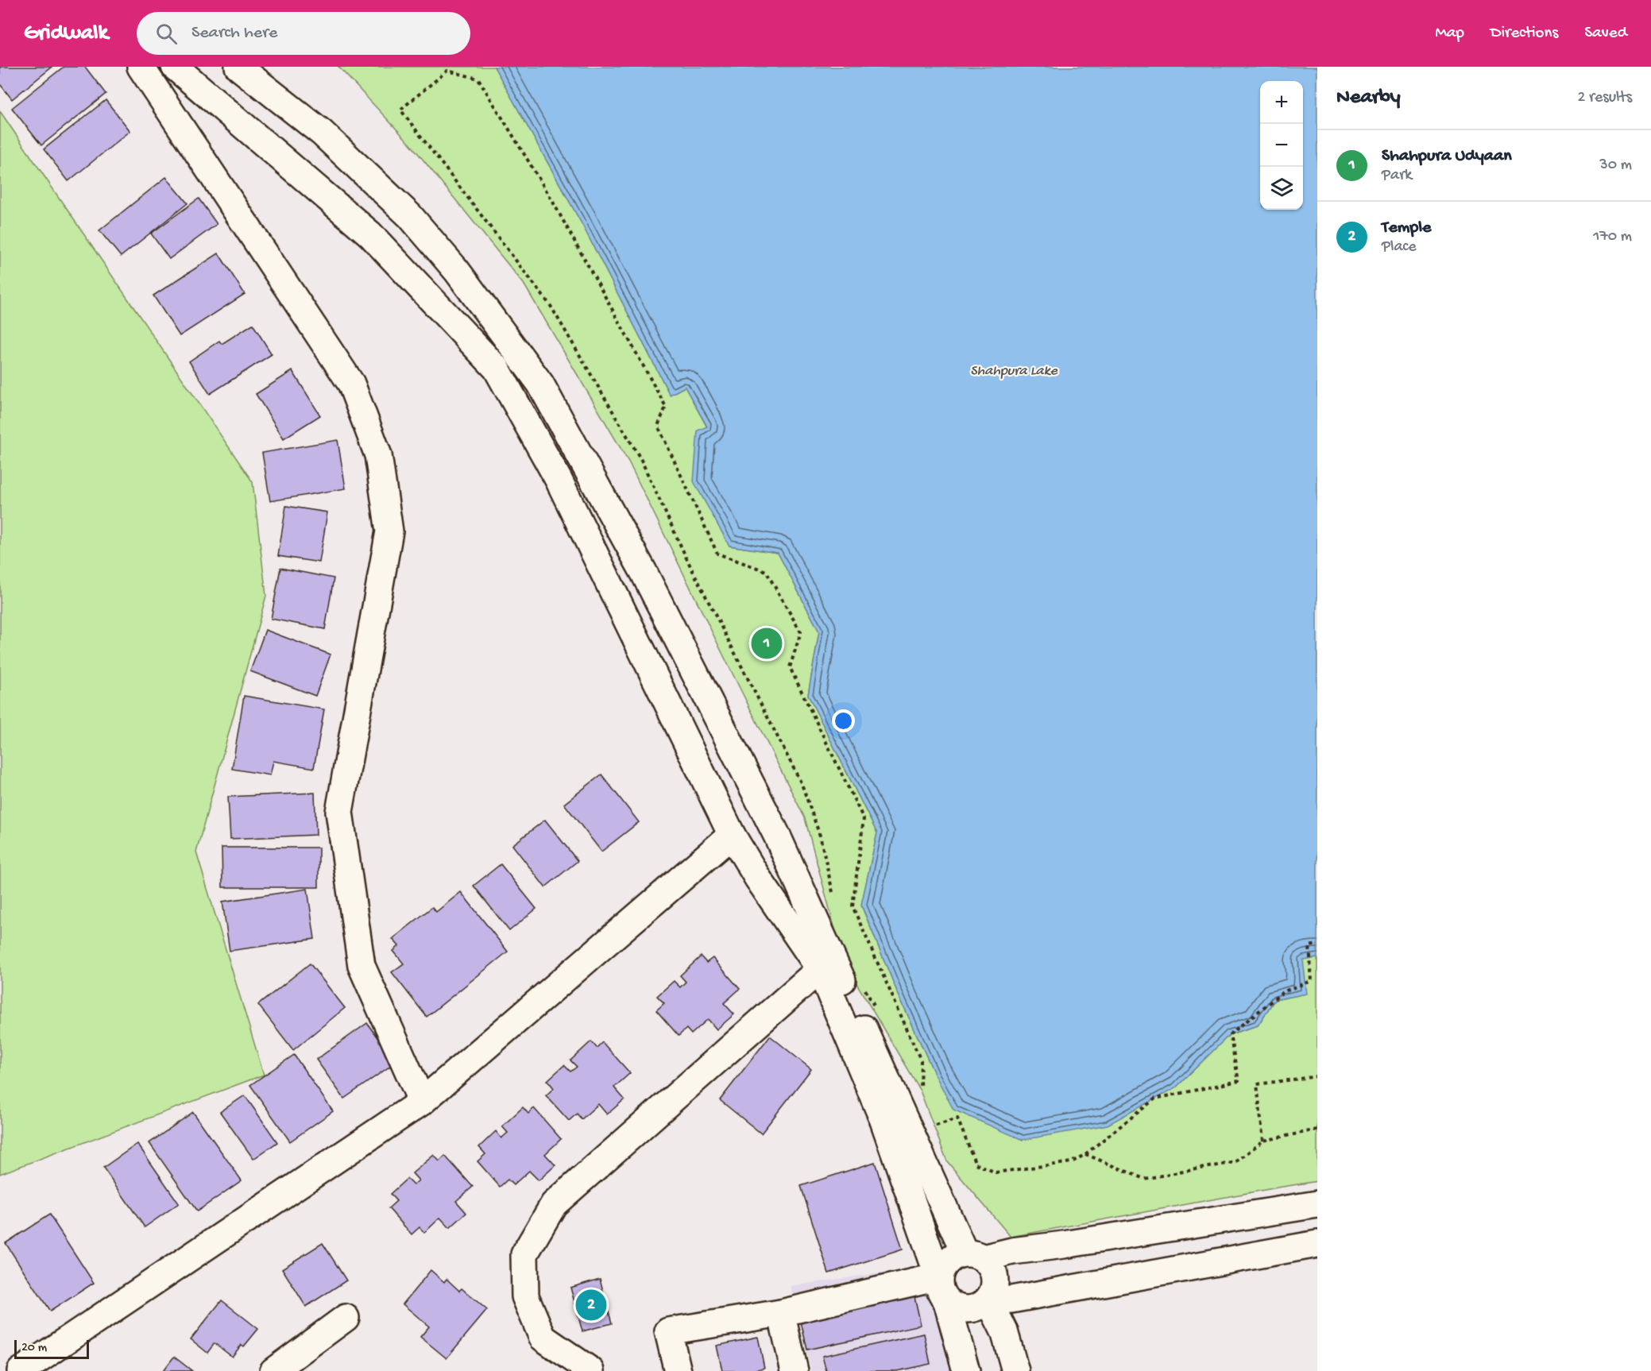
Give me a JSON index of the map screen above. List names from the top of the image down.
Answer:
{
  "water": ["Shahpura Lake"],
  "scale_bar": "20 m",
  "page": {
    "header": "Gridwalk",
    "search": "Search here",
    "nav": ["Map", "Directions", "Saved"],
    "heading": ["Nearby", "2 results"],
    "map_buttons": ["+", "−"],
    "list": [
      {
        "mark": "1",
        "name": "Shahpura Udyaan",
        "note": "Park",
        "value": "30 m"
      },
      {
        "mark": "2",
        "name": "Temple",
        "note": "Place",
        "value": "170 m"
      }
    ],
    "pins": ["1", "2"],
    "scale": "20 m"
  }
}
